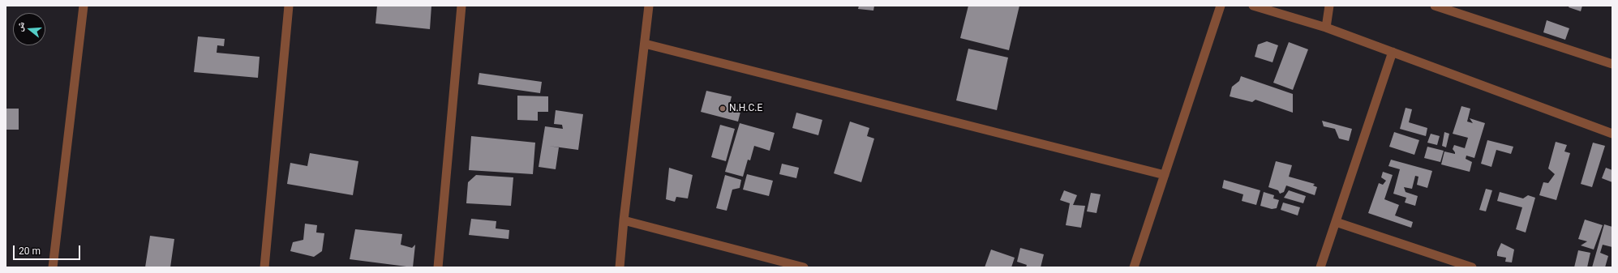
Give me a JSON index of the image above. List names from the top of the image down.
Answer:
{
  "places": ["N.H.C.E"],
  "scale_bar": "20 m",
  "north": "left"
}
